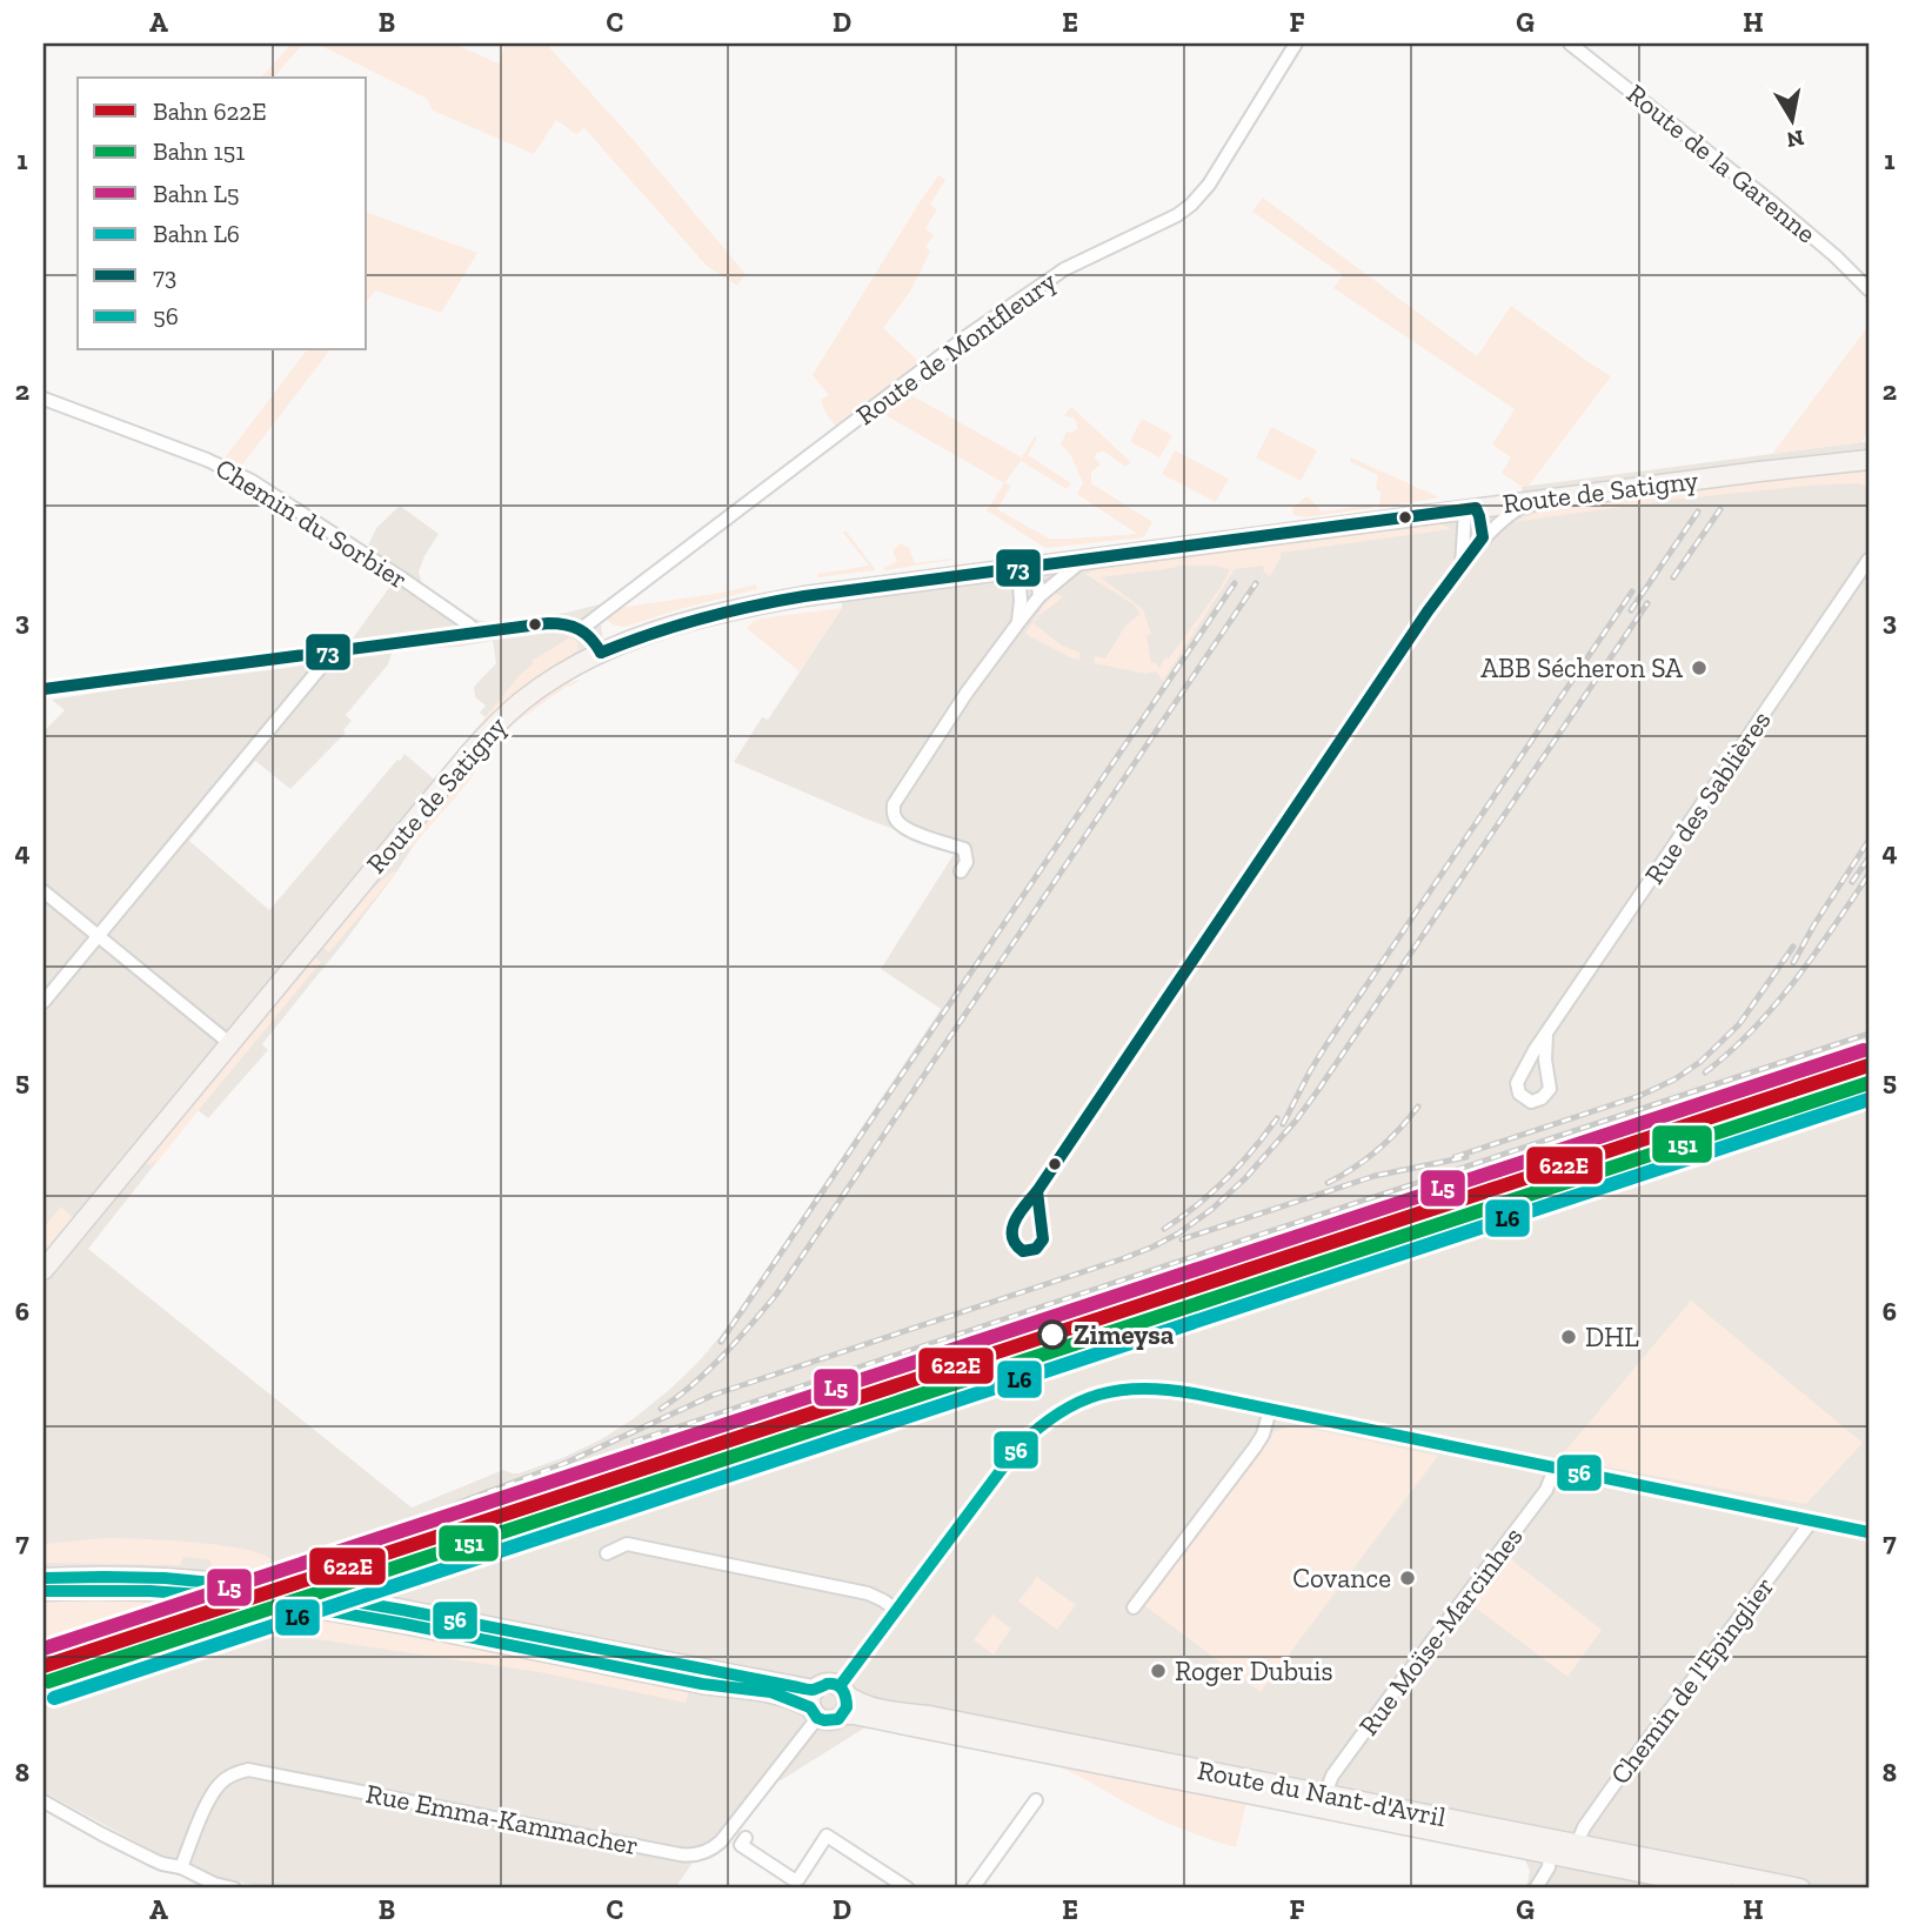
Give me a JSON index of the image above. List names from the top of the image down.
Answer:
{
  "streets": {
    "main road": ["Route de Satigny", "Route du Nant-d'Avril"],
    "street": [
      "Route de la Garenne",
      "Route de Montfleury",
      "Chemin du Sorbier",
      "Rue des Sablières",
      "Rue Moïse-Marcinhes",
      "Chemin de l'Epinglier",
      "Rue Emma-Kammacher"
    ]
  },
  "crossings": [
    ["Rue Moïse-Marcinhes", "Route du Nant-d'Avril"],
    ["Chemin de l'Epinglier", "Route du Nant-d'Avril"],
    ["Route du Nant-d'Avril", "Rue Emma-Kammacher"]
  ],
  "places": [
    "ABB Sécheron SA",
    "Zimeysa",
    "DHL",
    "Covance",
    "Roger Dubuis"
  ],
  "lines": [
    "transit line 73",
    "rail line L5",
    "rail line 622E",
    "rail line 151",
    "rail line L6",
    "transit line 56"
  ],
  "legend": [
    "Bahn 622E",
    "Bahn 151",
    "Bahn L5",
    "Bahn L6",
    "73",
    "56"
  ],
  "north": "bottom",
  "grid": {
    "columns": [
      "A",
      "B",
      "C",
      "D",
      "E",
      "F",
      "G",
      "H"
    ],
    "rows": [
      "1",
      "2",
      "3",
      "4",
      "5",
      "6",
      "7",
      "8"
    ]
  }
}
